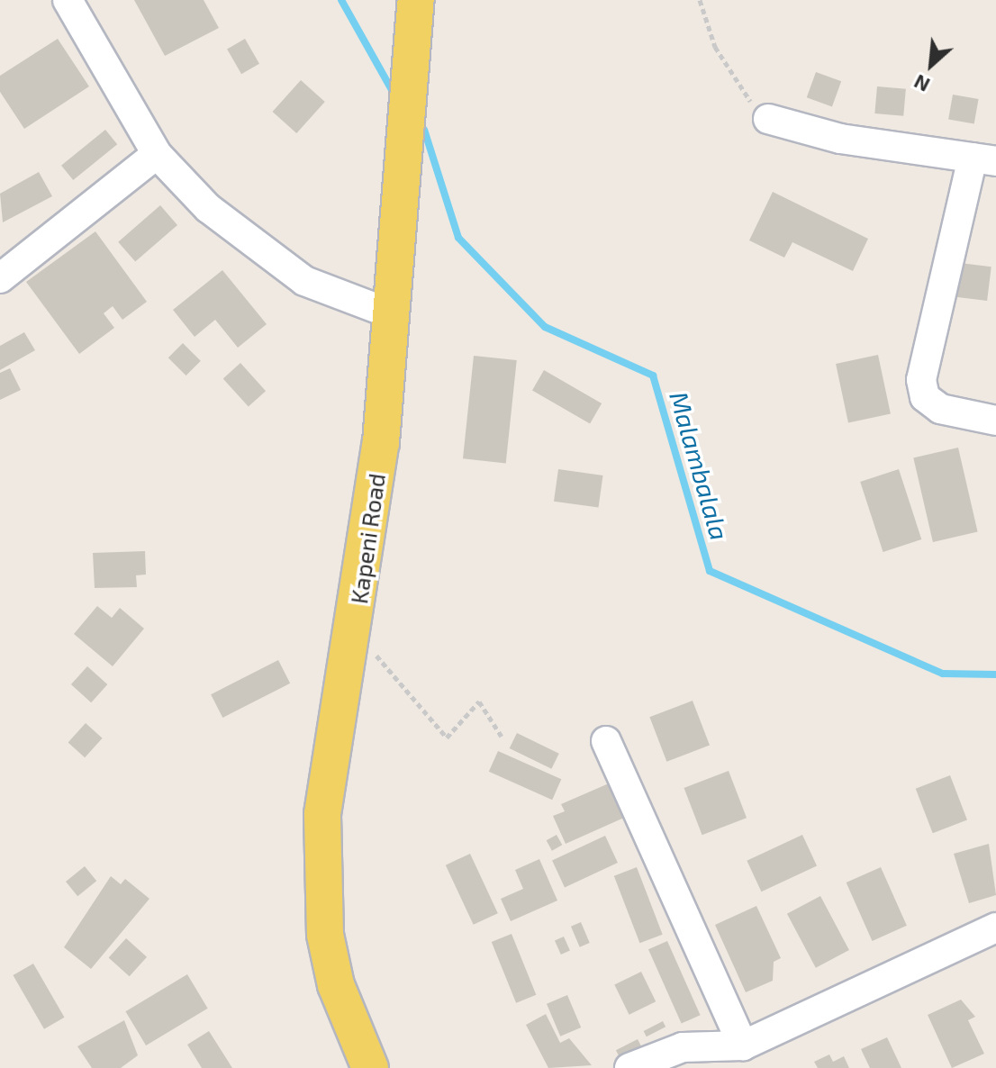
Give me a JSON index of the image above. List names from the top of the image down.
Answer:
{
  "streets": {
    "main road": ["Kapeni Road"]
  },
  "water": ["Malambalala"],
  "north": "bottom left"
}
